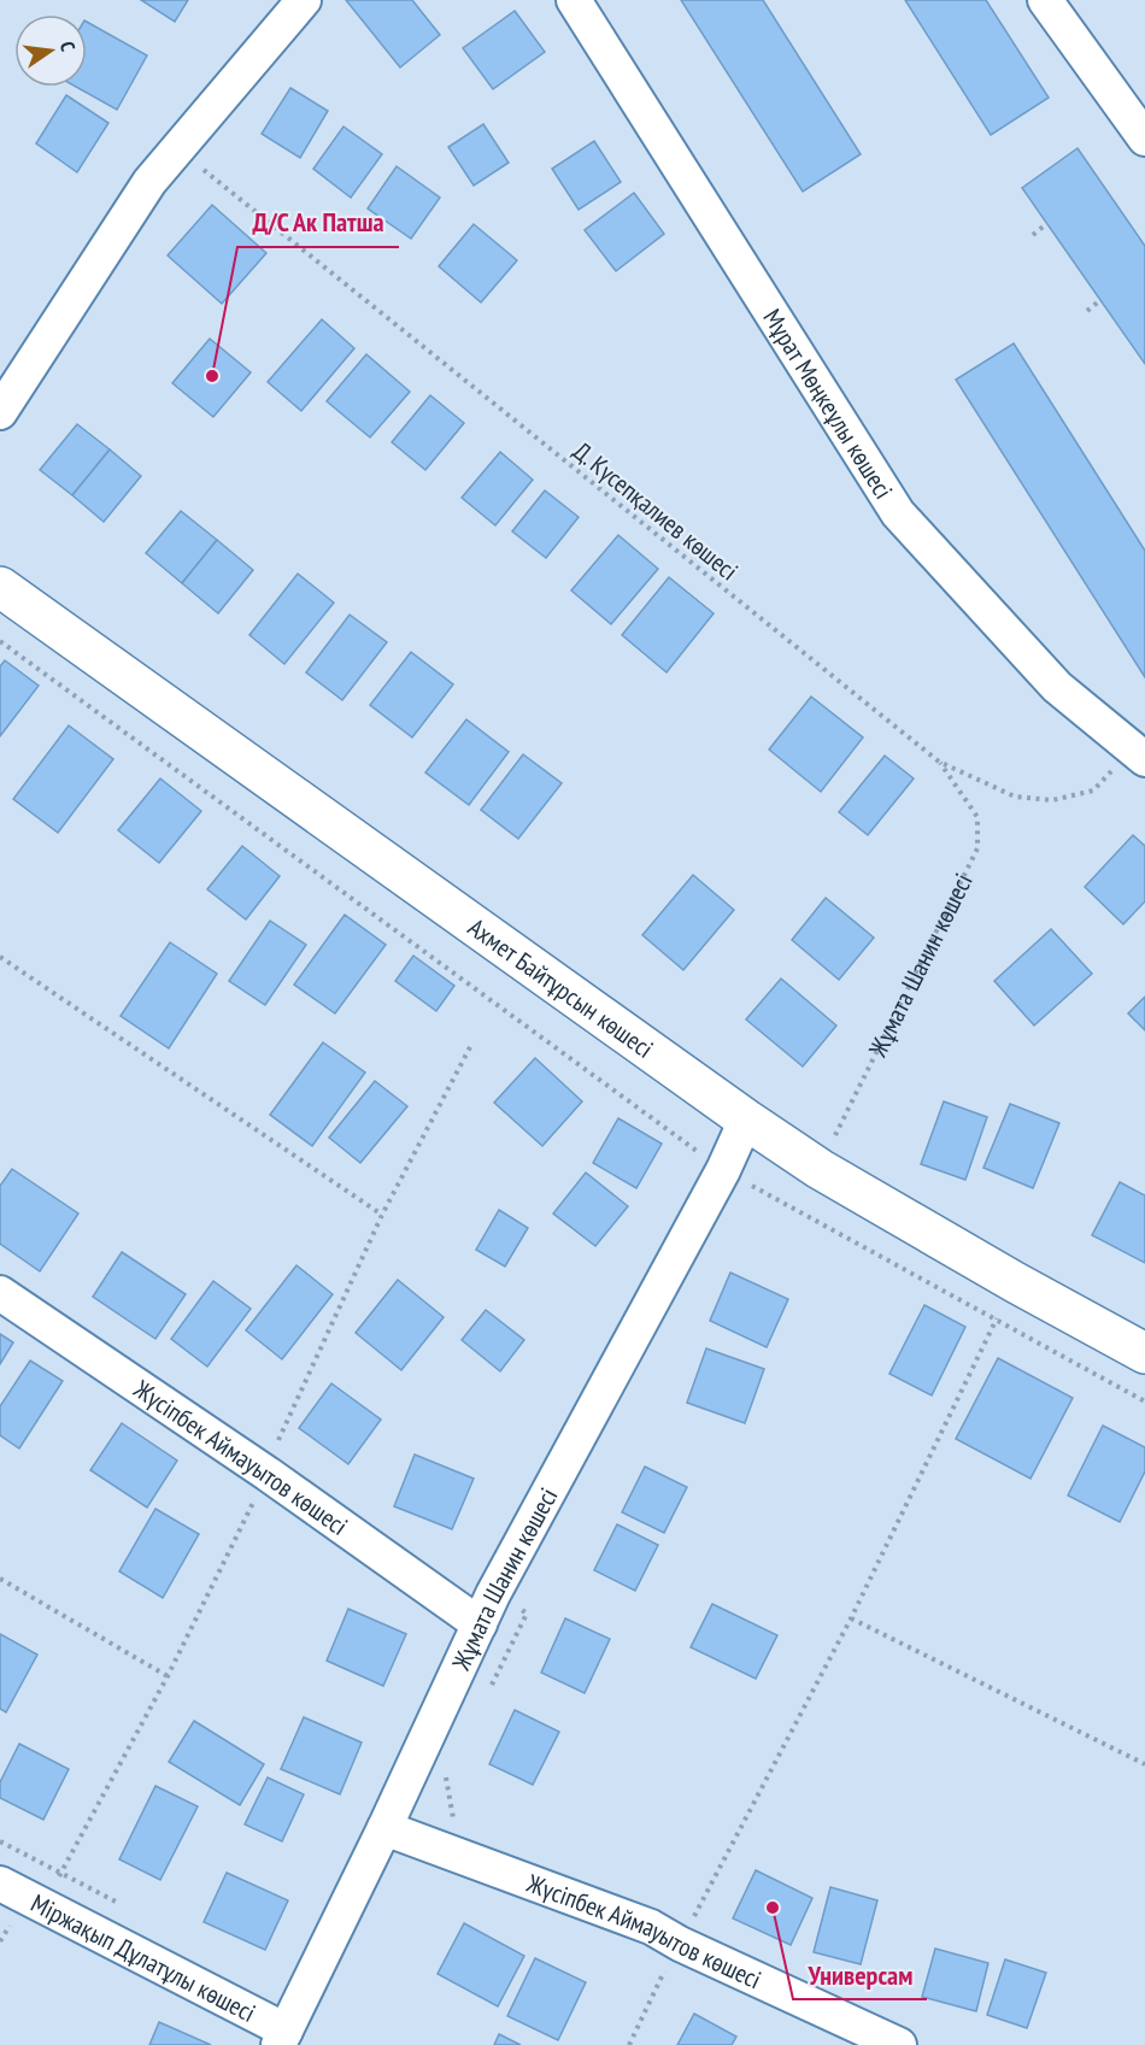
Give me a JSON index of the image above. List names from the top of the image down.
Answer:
{
  "streets": {
    "street": [
      "Мұрат Мөңкеұлы көшесі",
      "Жұмата Шанин көшесі",
      "Ахмет Байтұрсын көшесі",
      "Жүсіпбек Аймауытов көшесі",
      "Міржақып Дұлатұлы көшесі"
    ],
    "path": ["Д. Күсепқалиев көшесі"]
  },
  "crossings": [
    ["Мұрат Мөңкеұлы көшесі", "Д. Күсепқалиев көшесі"],
    ["Д. Күсепқалиев көшесі", "Жұмата Шанин көшесі"],
    ["Жұмата Шанин көшесі", "Ахмет Байтұрсын көшесі"],
    ["Жұмата Шанин көшесі", "Жүсіпбек Аймауытов көшесі"],
    ["Жұмата Шанин көшесі", "Міржақып Дұлатұлы көшесі"]
  ],
  "places": ["Д/С Ак Патша", "Универсам"],
  "north": "right"
}
